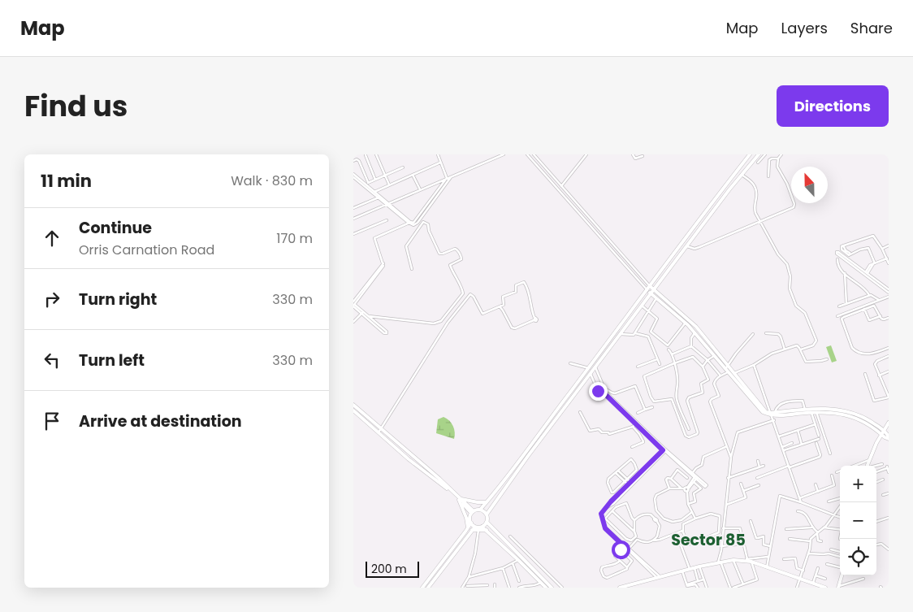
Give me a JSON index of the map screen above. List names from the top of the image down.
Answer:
{
  "districts": ["Sector 85"],
  "scale_bar": "200 m",
  "north": "top",
  "page": {
    "header": "Map",
    "nav": ["Map", "Layers", "Share"],
    "title": "Find us",
    "buttons": "Directions",
    "heading": ["11 min", "Walk · 830 m"],
    "list": [
      ["Continue", "Orris Carnation Road", "170 m"],
      ["Turn right", "330 m"],
      ["Turn left", "330 m"],
      "Arrive at destination"
    ],
    "map_buttons": ["+", "−"],
    "scale": "200 m"
  }
}
